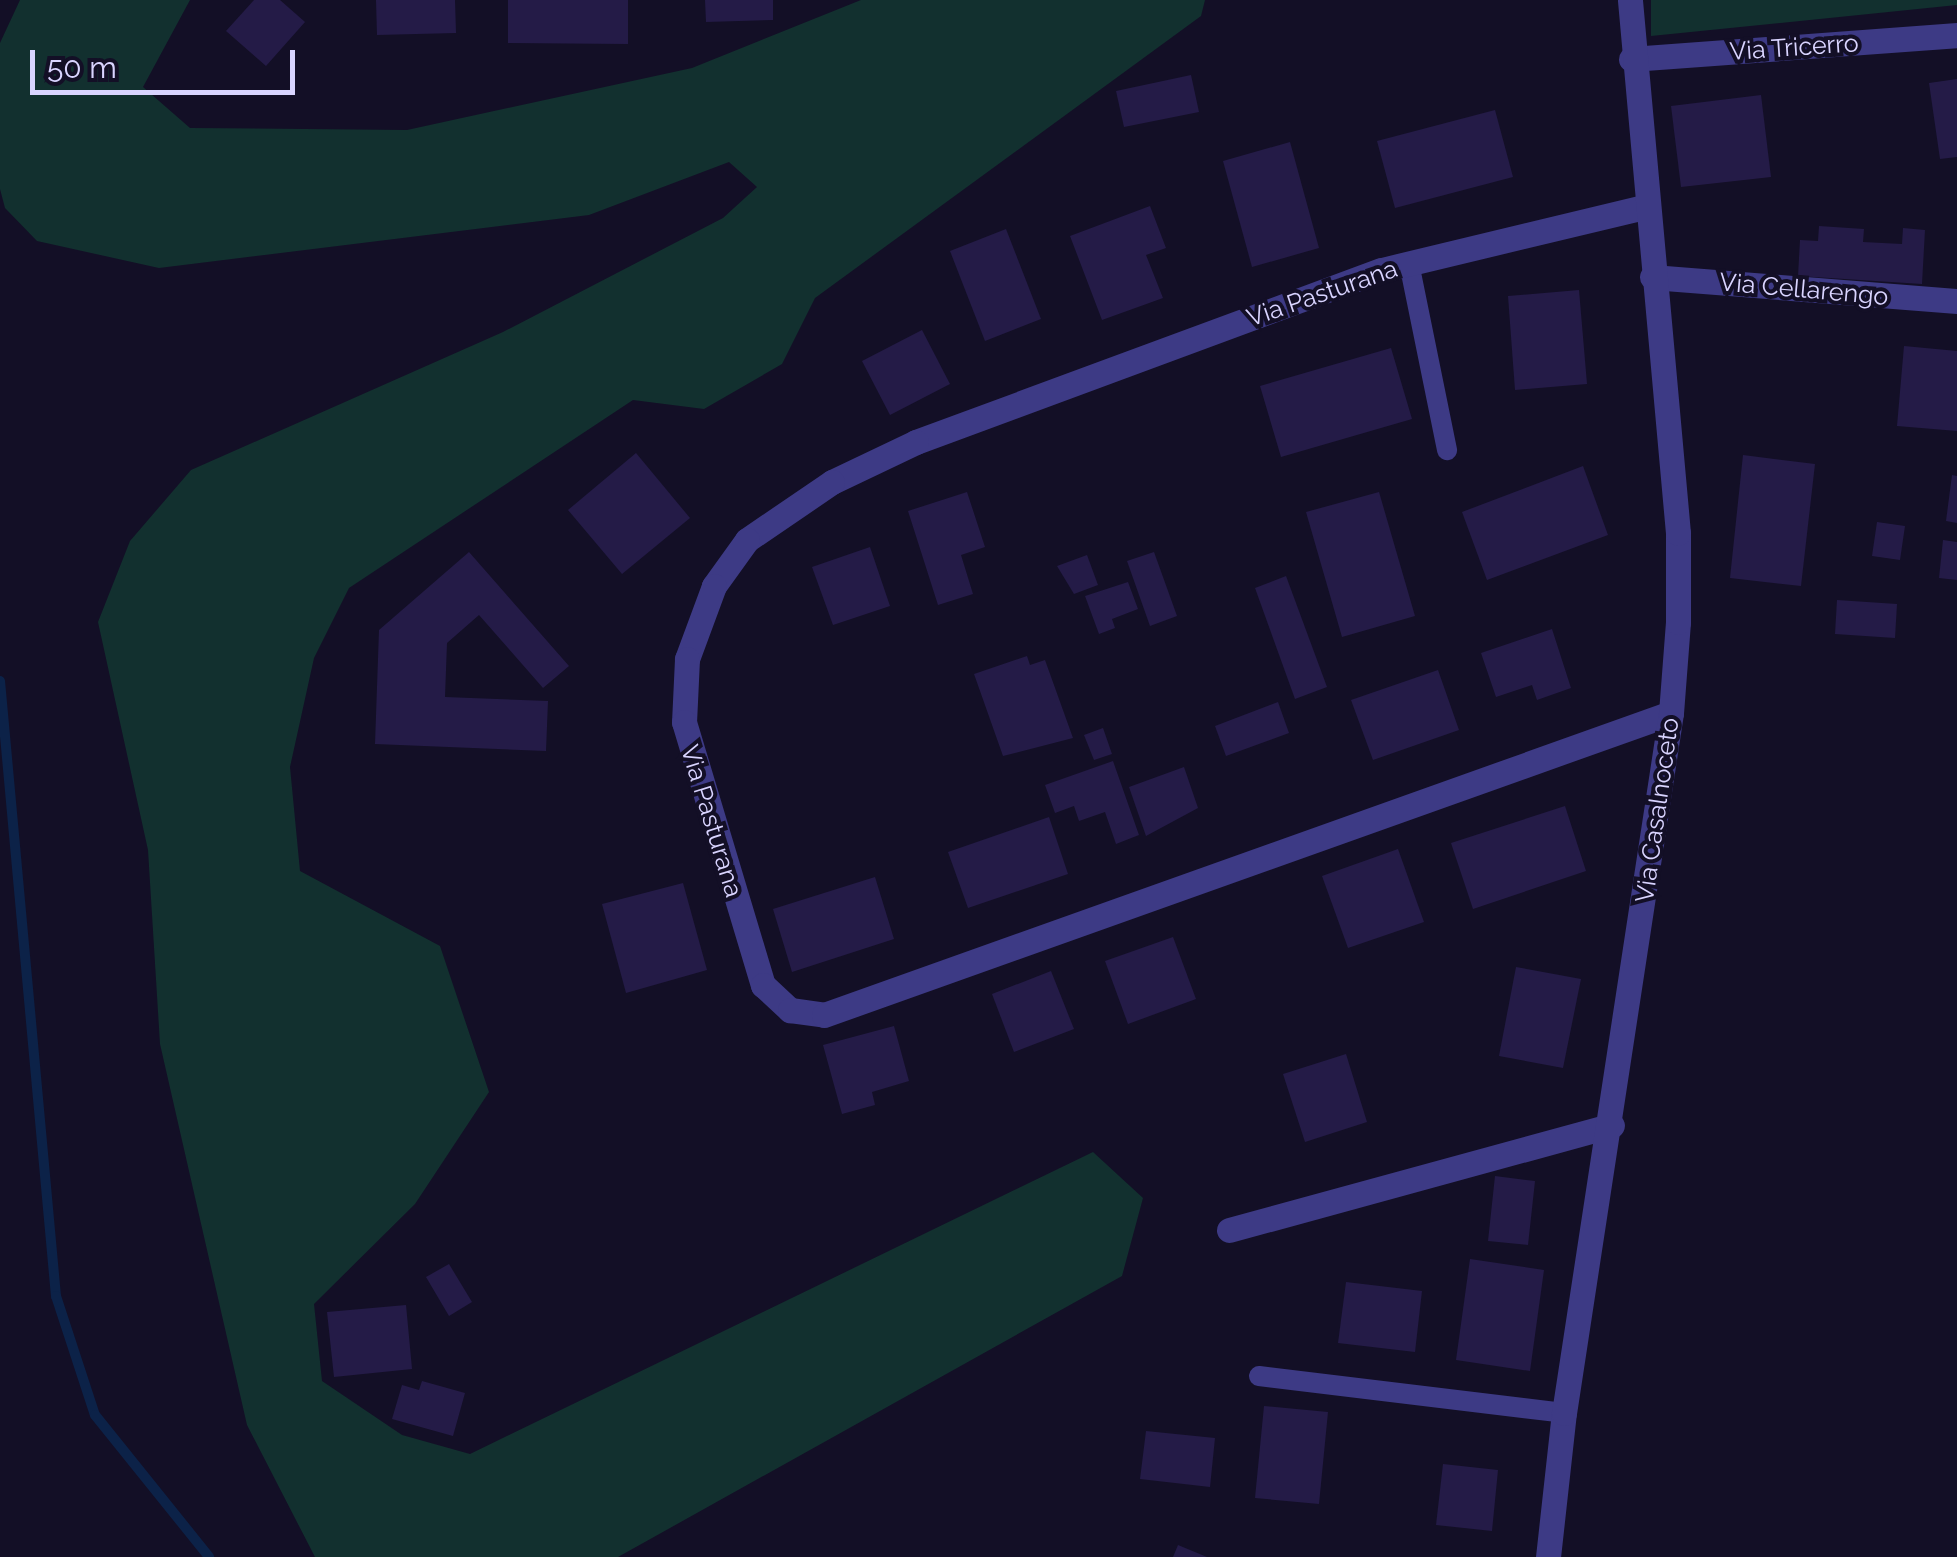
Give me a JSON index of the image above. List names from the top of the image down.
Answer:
{
  "streets": {
    "street": [
      "Via Tricerro",
      "Via Cellarengo",
      "Via Pasturana",
      "Via Casalnoceto"
    ]
  },
  "crossings": [
    ["Via Tricerro", "Via Casalnoceto"],
    ["Via Cellarengo", "Via Casalnoceto"],
    ["Via Pasturana", "Via Casalnoceto"]
  ],
  "scale_bar": "50 m"
}
